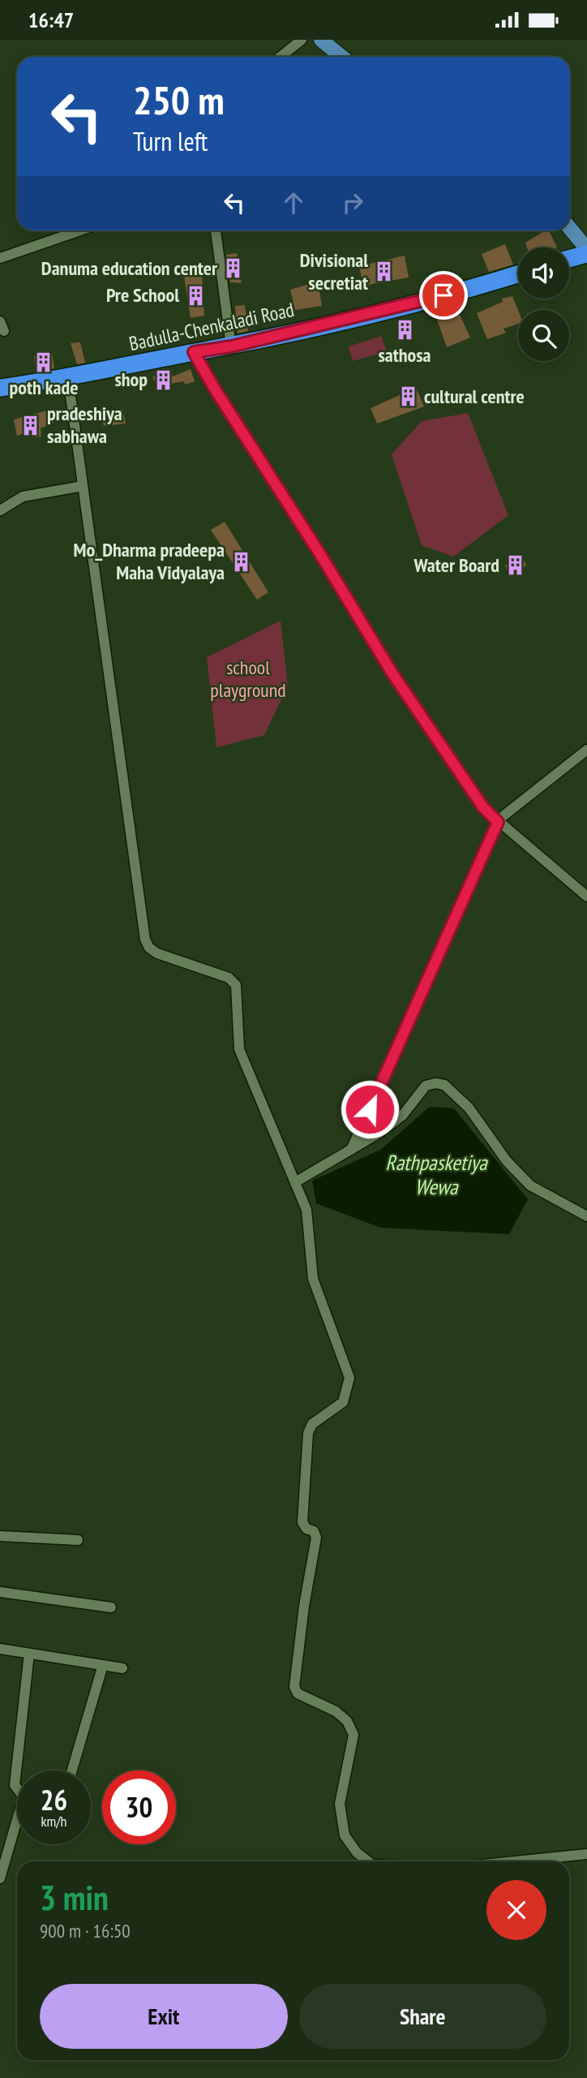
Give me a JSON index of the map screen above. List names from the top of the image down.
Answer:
{
  "streets": {
    "highway": ["Badulla-Chenkaladi Road"]
  },
  "water": ["Rathpasketiya Wewa"],
  "parks": ["school playground"],
  "places": {
    "building": [
      "Danuma education center",
      "Divisional secretiat",
      "Pre School",
      "sathosa",
      "poth kade",
      "shop",
      "cultural centre",
      "pradeshiya sabhawa",
      "Mo_Dharma pradeepa Maha Vidyalaya",
      "Water Board"
    ]
  },
  "page": {
    "status": "16:47",
    "turn": ["250 m", "Turn left"],
    "speed": "26 km/h",
    "limit": "30",
    "heading": ["3 min", "900 m · 16:50"],
    "buttons": ["Exit", "Share"]
  }
}
